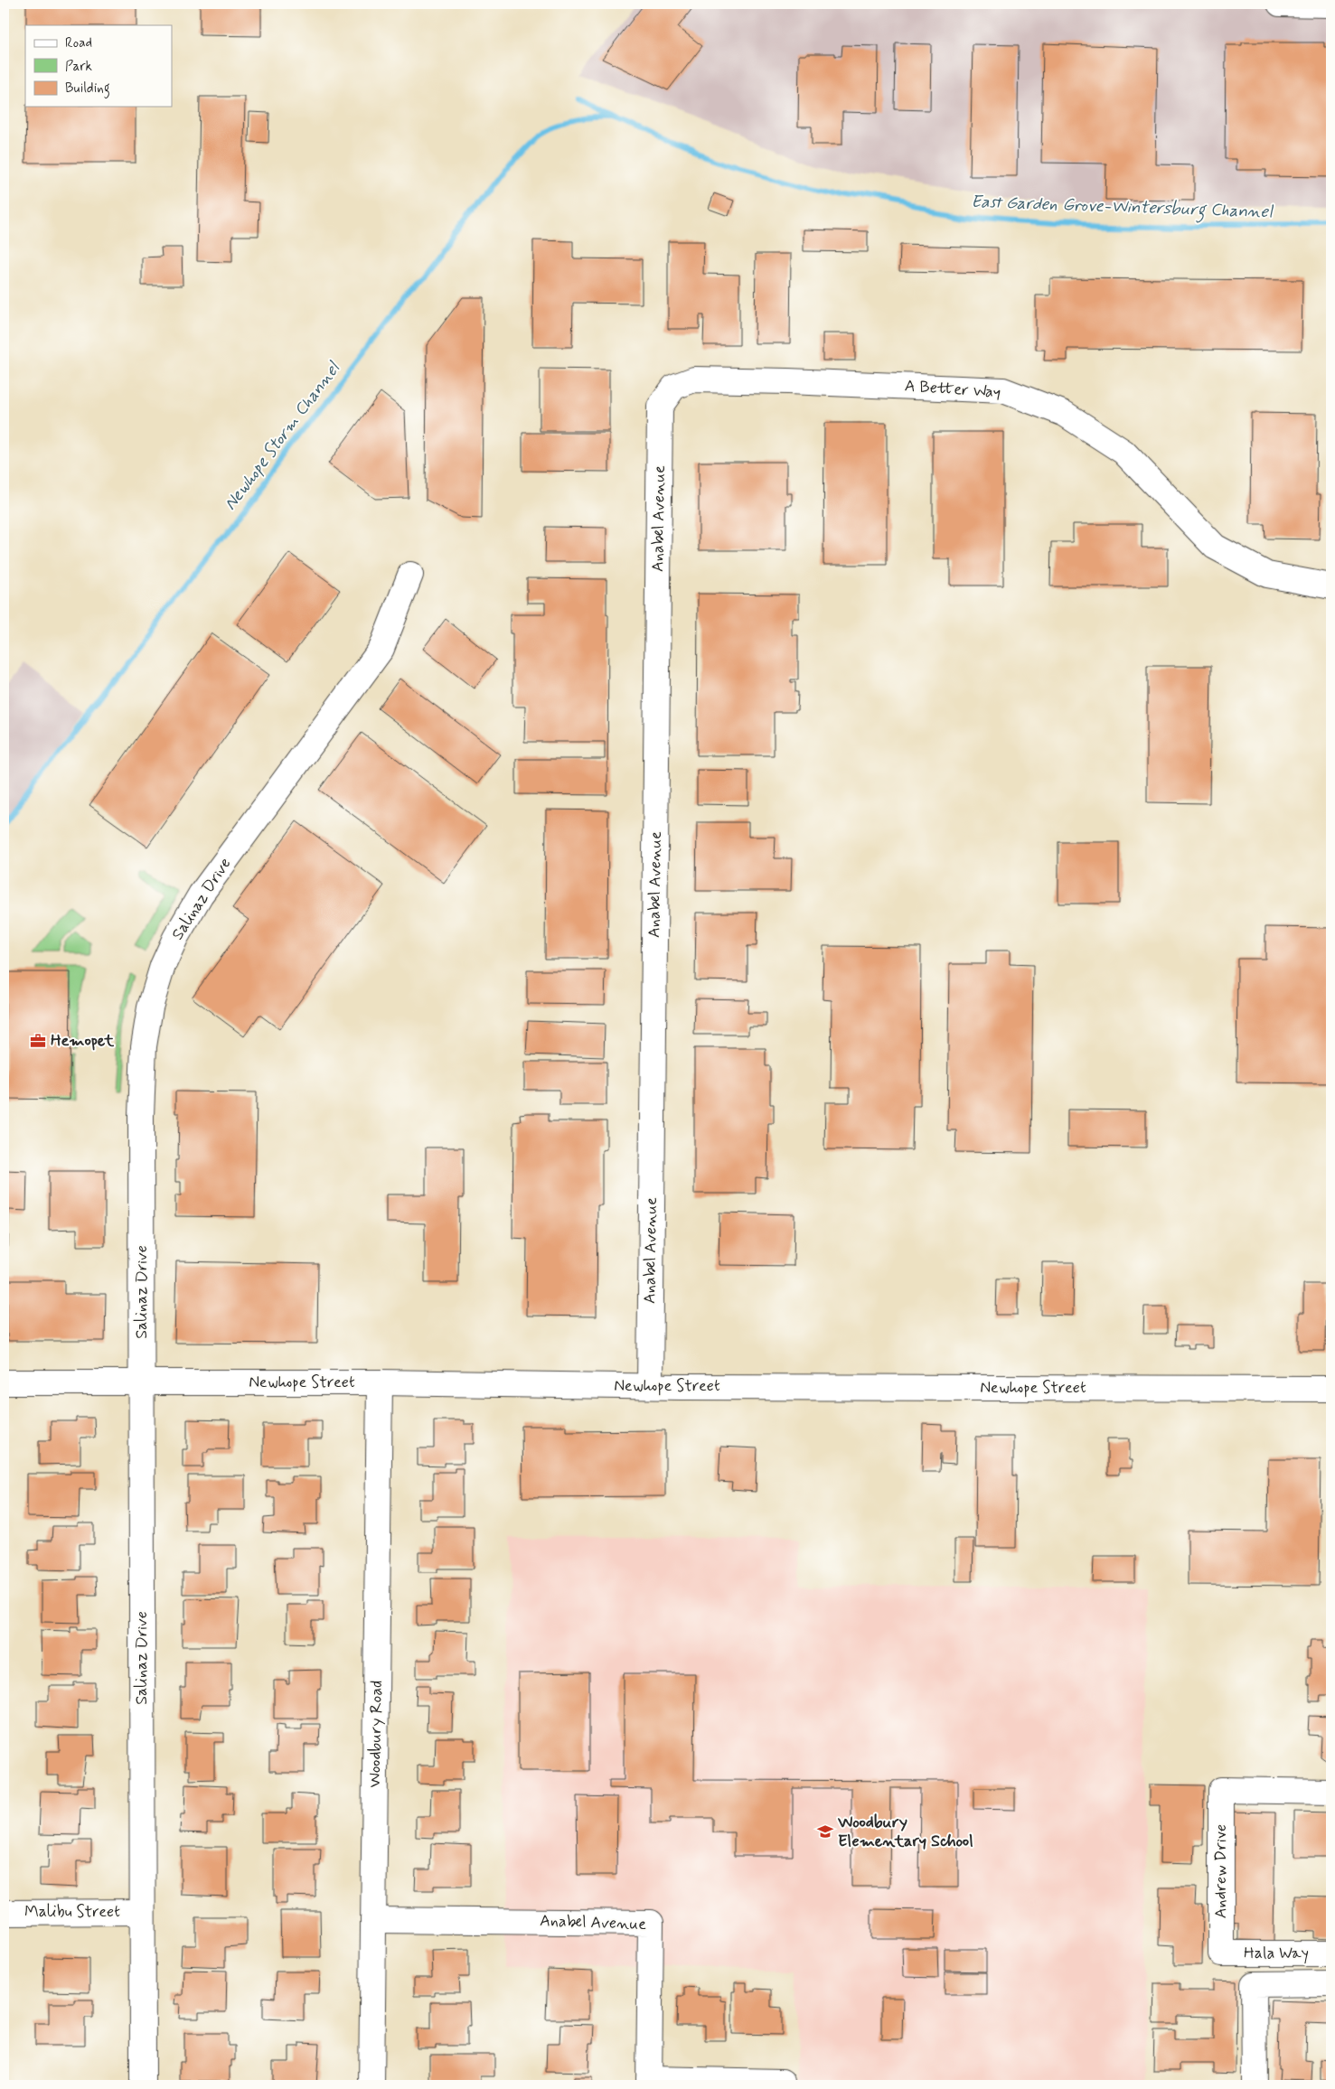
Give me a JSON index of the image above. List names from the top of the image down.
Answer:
{
  "streets": {
    "street": [
      "A Better Way",
      "Anabel Avenue",
      "Salinaz Drive",
      "Newhope Street",
      "Woodbury Road",
      "Andrew Drive",
      "Malibu Street",
      "Hala Way"
    ]
  },
  "crossings": [
    ["A Better Way", "Anabel Avenue"],
    ["Anabel Avenue", "Newhope Street"],
    ["Anabel Avenue", "Woodbury Road"],
    ["Salinaz Drive", "Newhope Street"],
    ["Salinaz Drive", "Malibu Street"],
    ["Newhope Street", "Woodbury Road"],
    ["Andrew Drive", "Hala Way"]
  ],
  "water": ["East Garden Grove-Wintersburg Channel", "Newhope Storm Channel"],
  "places": {
    "office": ["Hemopet"],
    "school or university": ["Woodbury Elementary School"]
  },
  "legend": ["Road", "Park", "Building"]
}
